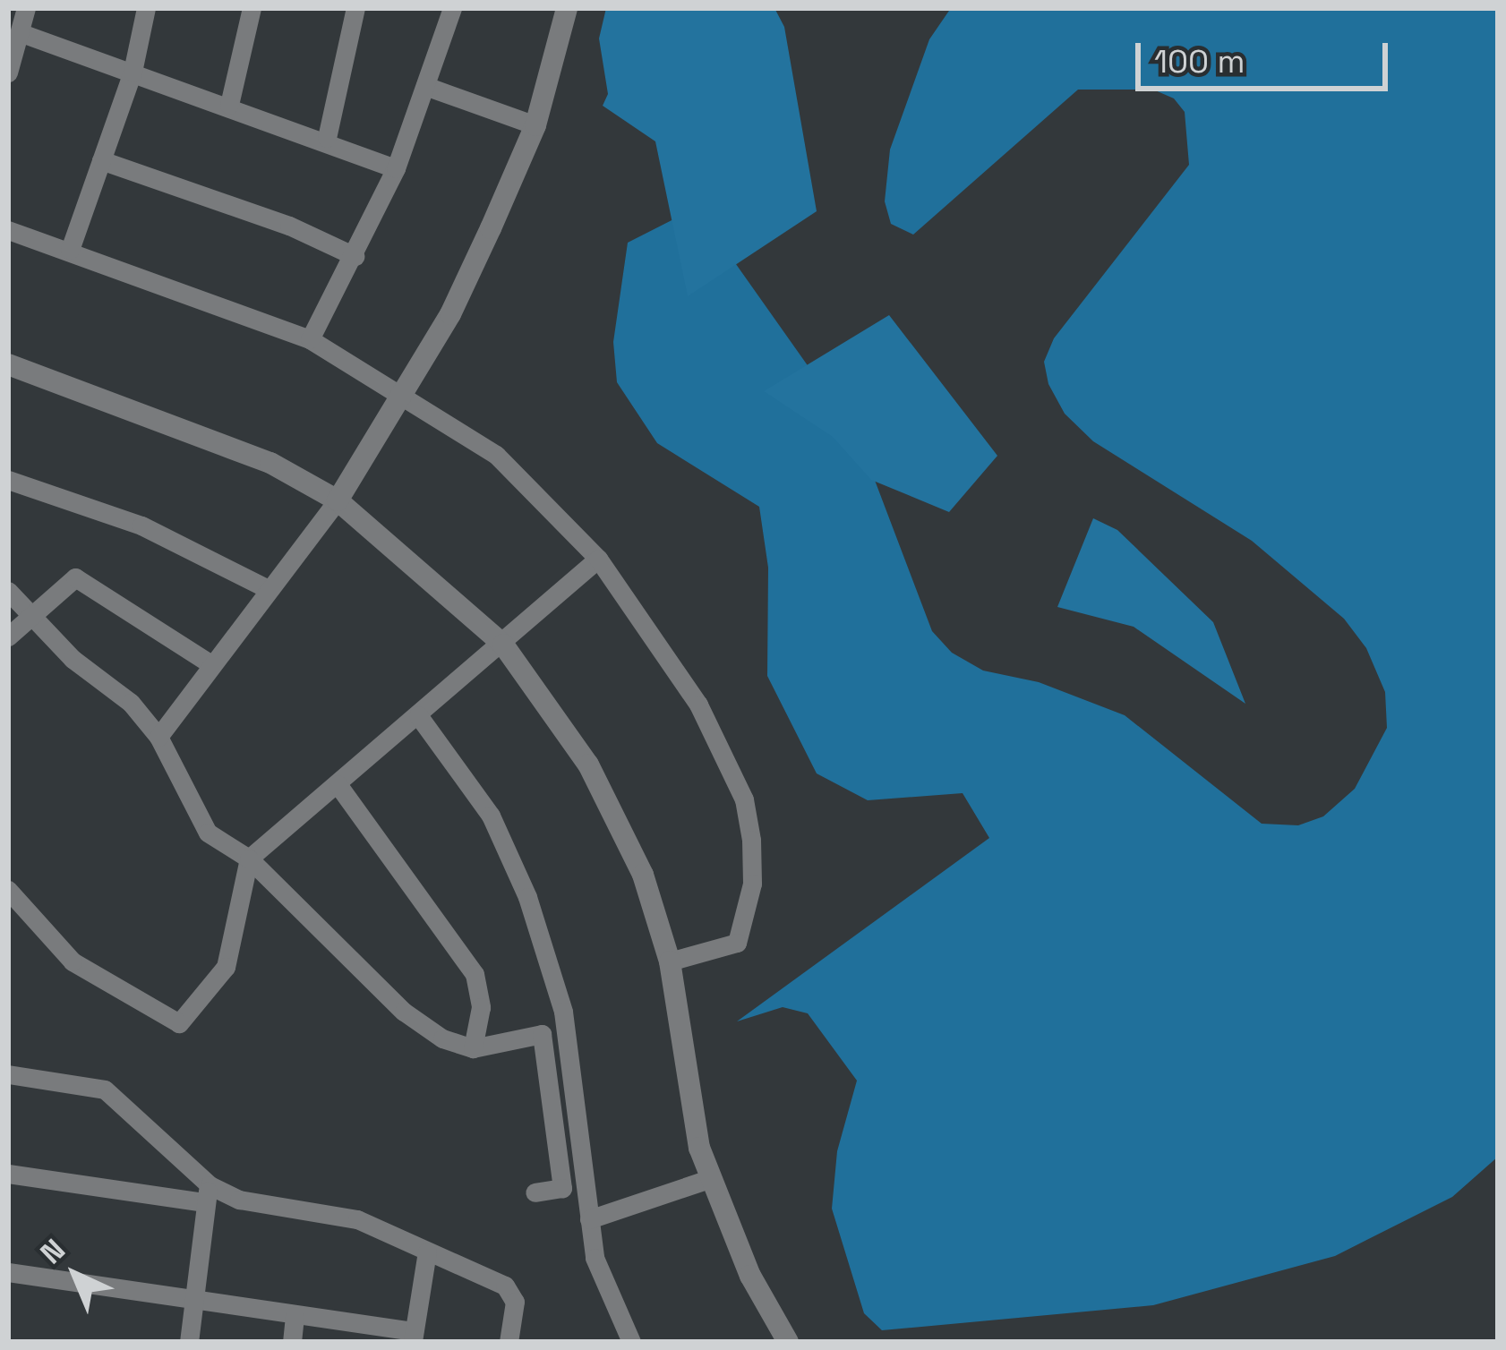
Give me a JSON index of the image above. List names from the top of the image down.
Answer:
{
  "scale_bar": "100 m",
  "north": "top left"
}
